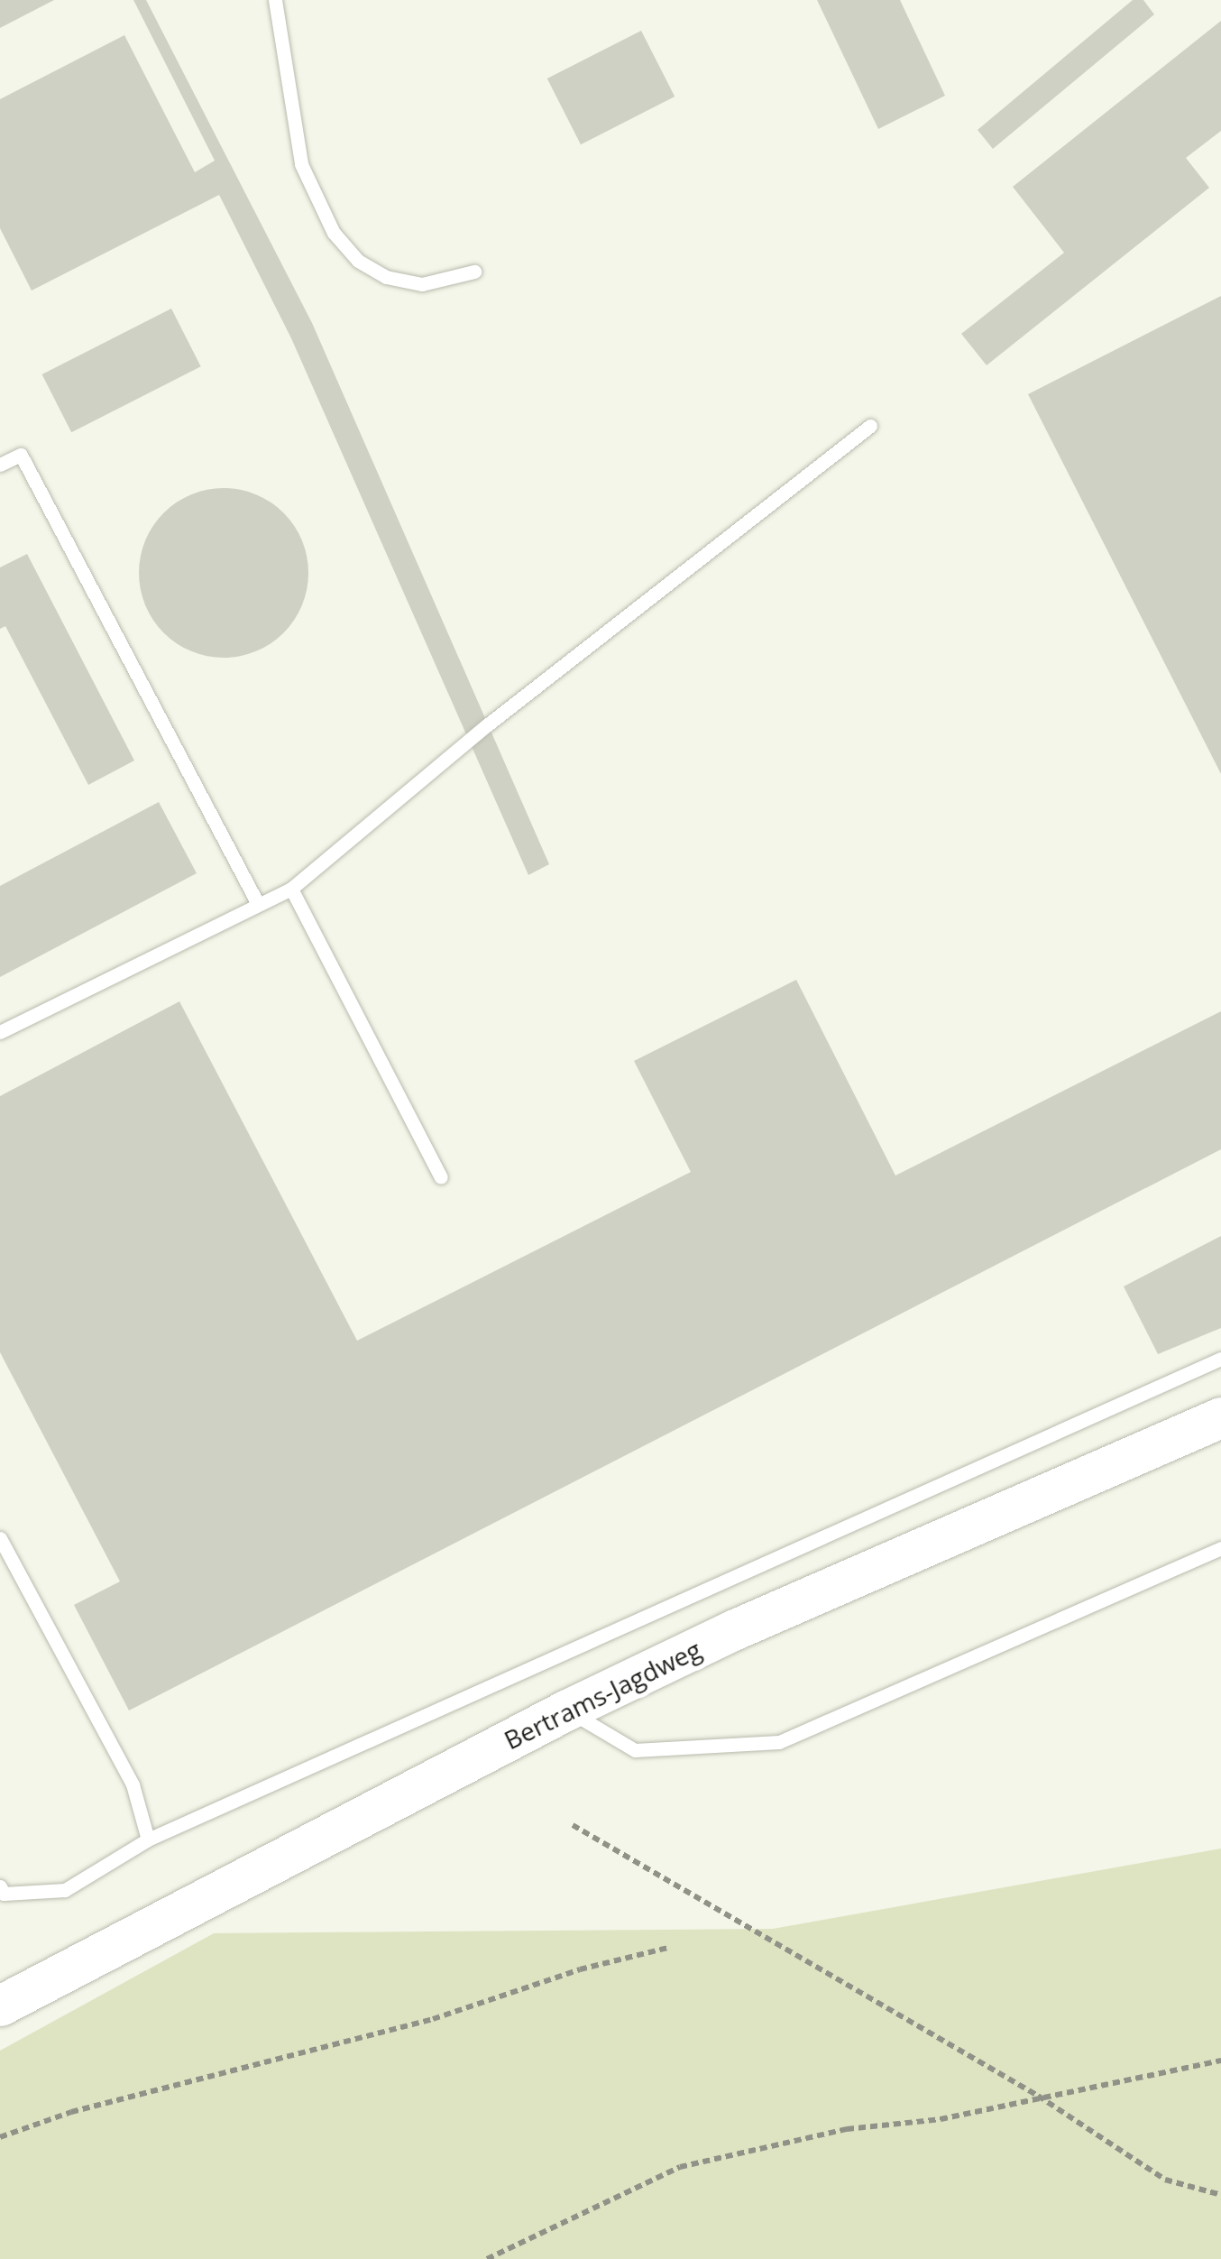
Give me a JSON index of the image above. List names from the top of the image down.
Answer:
{
  "streets": {
    "main road": ["Bertrams-Jagdweg"]
  }
}
